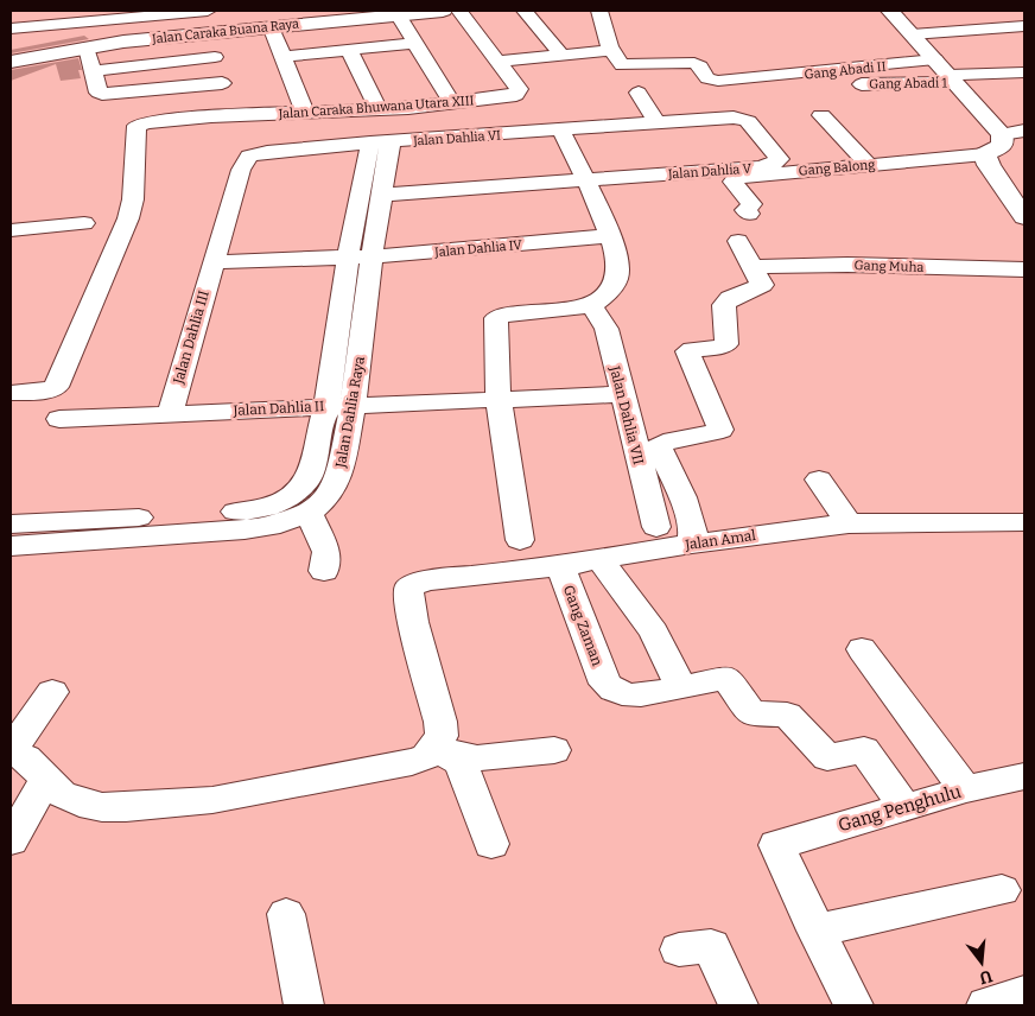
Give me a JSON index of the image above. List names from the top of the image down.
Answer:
{
  "streets": {
    "street": [
      "Jalan Caraka Buana Raya",
      "Gang Abadi II",
      "Gang Abadi 1",
      "Jalan Caraka Bhuwana Utara XIII",
      "Jalan Dahlia VI",
      "Gang Balong",
      "Jalan Dahlia V",
      "Jalan Dahlia IV",
      "Gang Muha",
      "Jalan Dahlia III",
      "Jalan Dahlia II",
      "Jalan Dahlia Raya",
      "Jalan Dahlia VII",
      "Jalan Amal",
      "Gang Zaman",
      "Gang Penghulu"
    ]
  },
  "crossings": [
    ["Gang Abadi II", "Gang Abadi 1"],
    ["Gang Abadi II", "Jalan Caraka Bhuwana Utara XIII"],
    ["Jalan Dahlia VI", "Jalan Dahlia V"],
    ["Jalan Dahlia VI", "Jalan Dahlia III"],
    ["Jalan Dahlia VI", "Jalan Dahlia Raya"],
    ["Jalan Dahlia IV", "Jalan Dahlia Raya"],
    ["Jalan Dahlia III", "Jalan Dahlia II"],
    ["Jalan Dahlia II", "Jalan Dahlia Raya"],
    ["Jalan Dahlia II", "Jalan Dahlia VII"],
    ["Jalan Amal", "Gang Zaman"]
  ],
  "north": "bottom"
}
